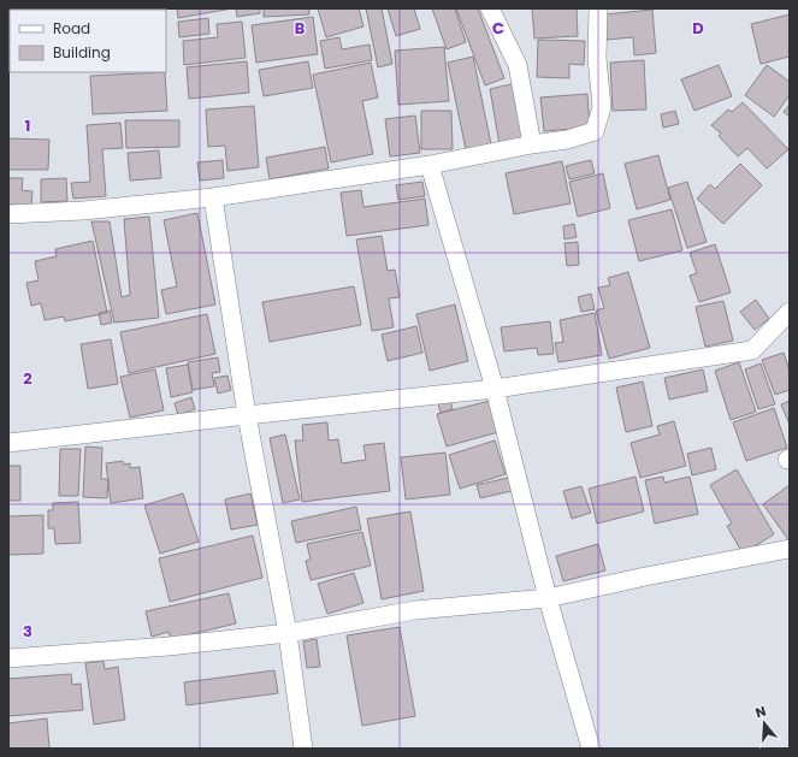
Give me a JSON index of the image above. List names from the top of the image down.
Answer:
{
  "legend": ["Road", "Building"],
  "north": "top",
  "grid": {
    "columns": ["B", "C", "D"],
    "rows": ["1", "2", "3"]
  }
}
